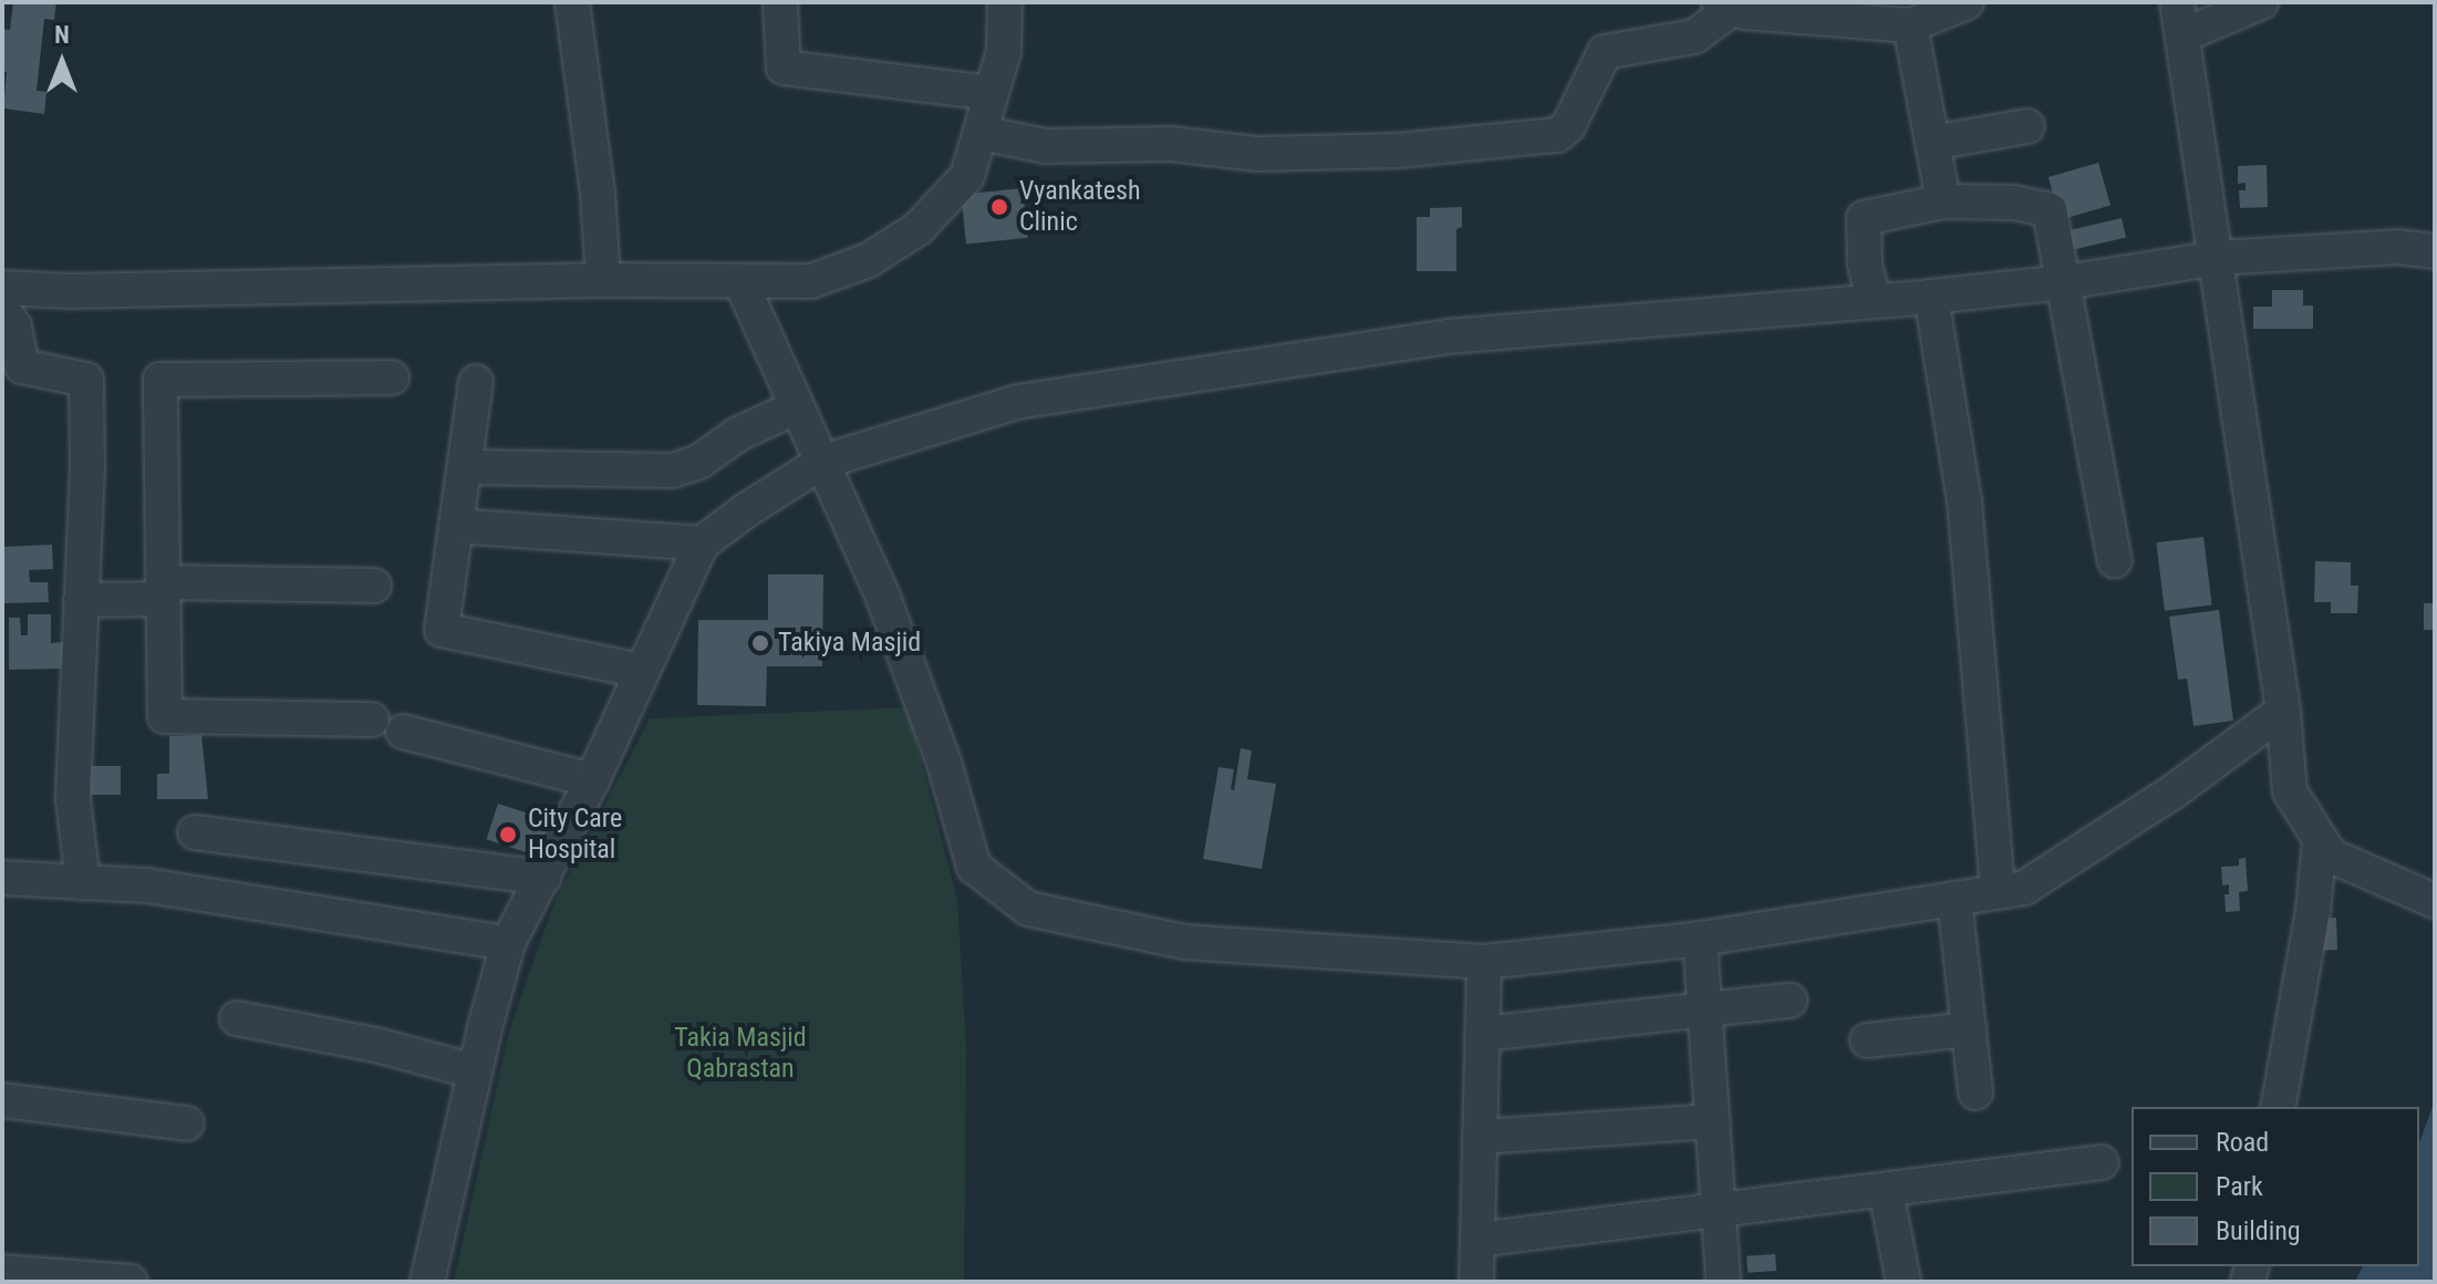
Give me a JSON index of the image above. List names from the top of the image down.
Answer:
{
  "parks": ["Takia Masjid Qabrastan"],
  "places": ["Vyankatesh Clinic", "Takiya Masjid", "City Care Hospital"],
  "legend": ["Road", "Park", "Building"],
  "north": "top"
}
